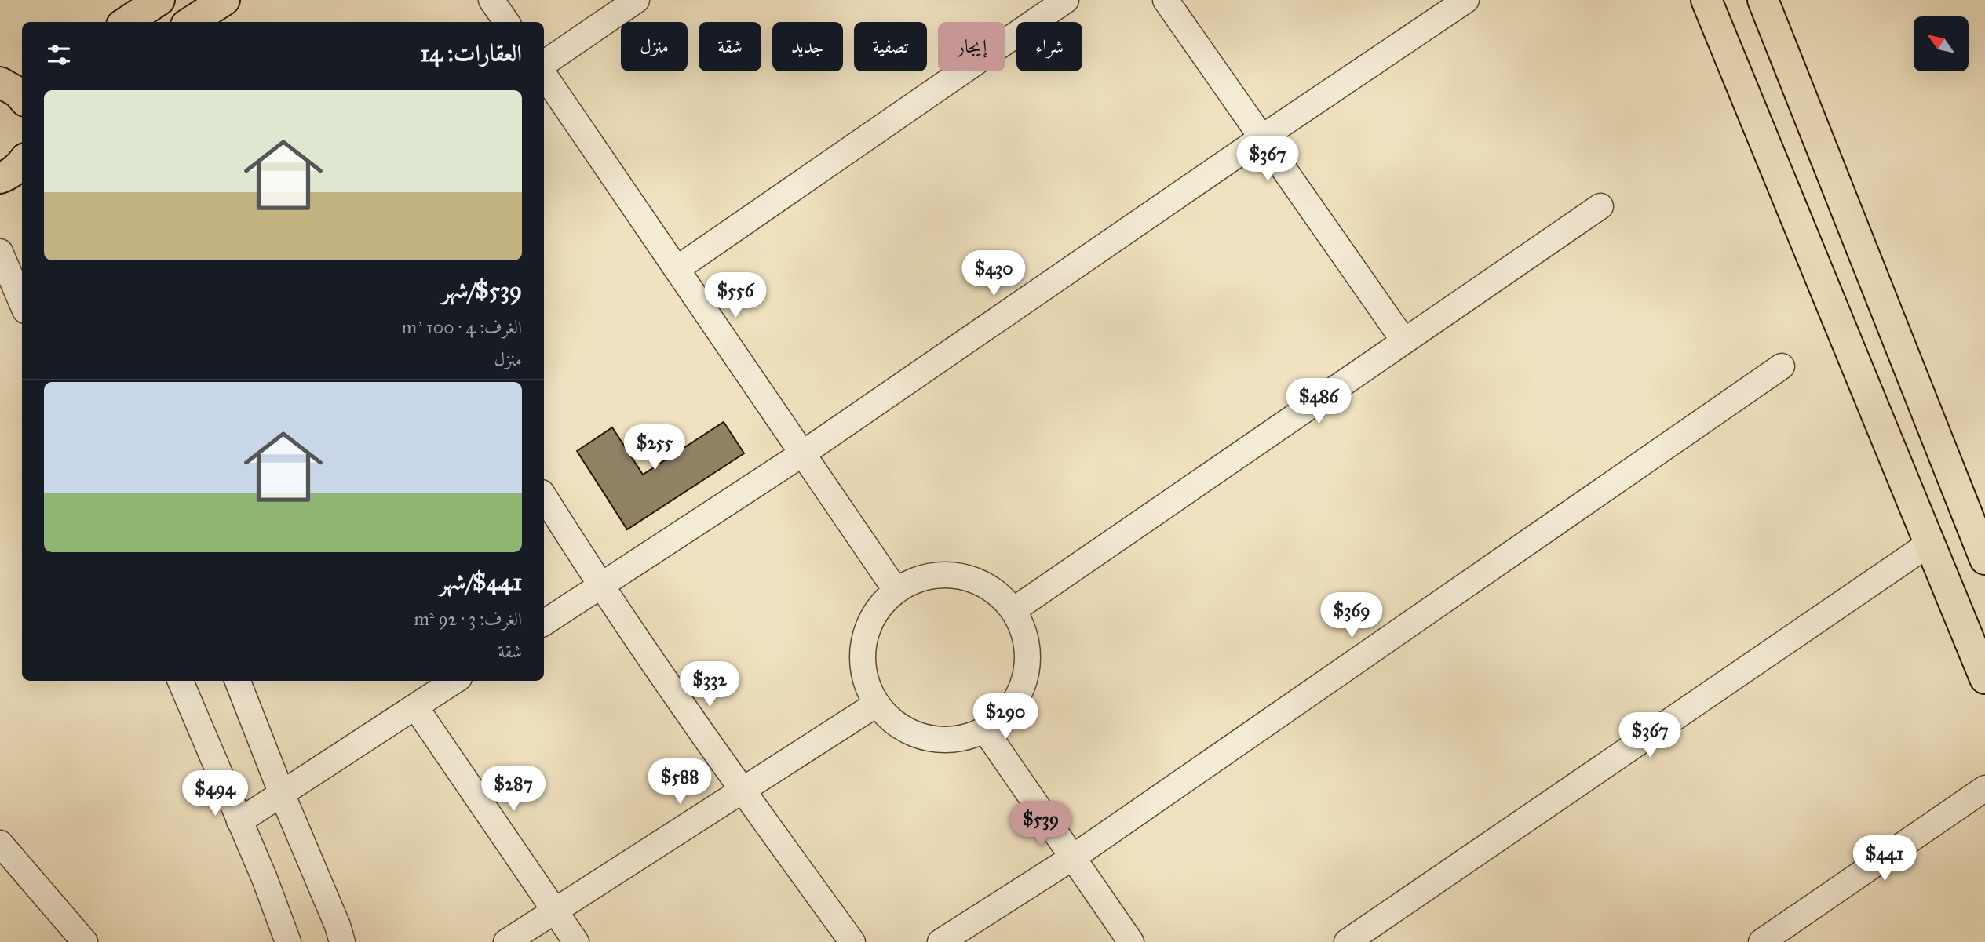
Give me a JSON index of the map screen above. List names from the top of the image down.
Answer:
{
  "north": "top left",
  "page": {
    "chip": [
      "شراء",
      "إيجار",
      "تصفية",
      "جديد",
      "شقة",
      "منزل"
    ],
    "heading": "العقارات: 14",
    "list": [
      {
        "name": "$539/شهر",
        "note": "الغرف: 4 · 100 m² · منزل"
      },
      {
        "name": "$441/شهر",
        "note": "الغرف: 3 · 92 m² · شقة"
      }
    ],
    "price": [
      "$367",
      "$430",
      "$556",
      "$486",
      "$255",
      "$369",
      "$332",
      "$290",
      "$367",
      "$588",
      "$287",
      "$494",
      "$539",
      "$441"
    ]
  }
}
